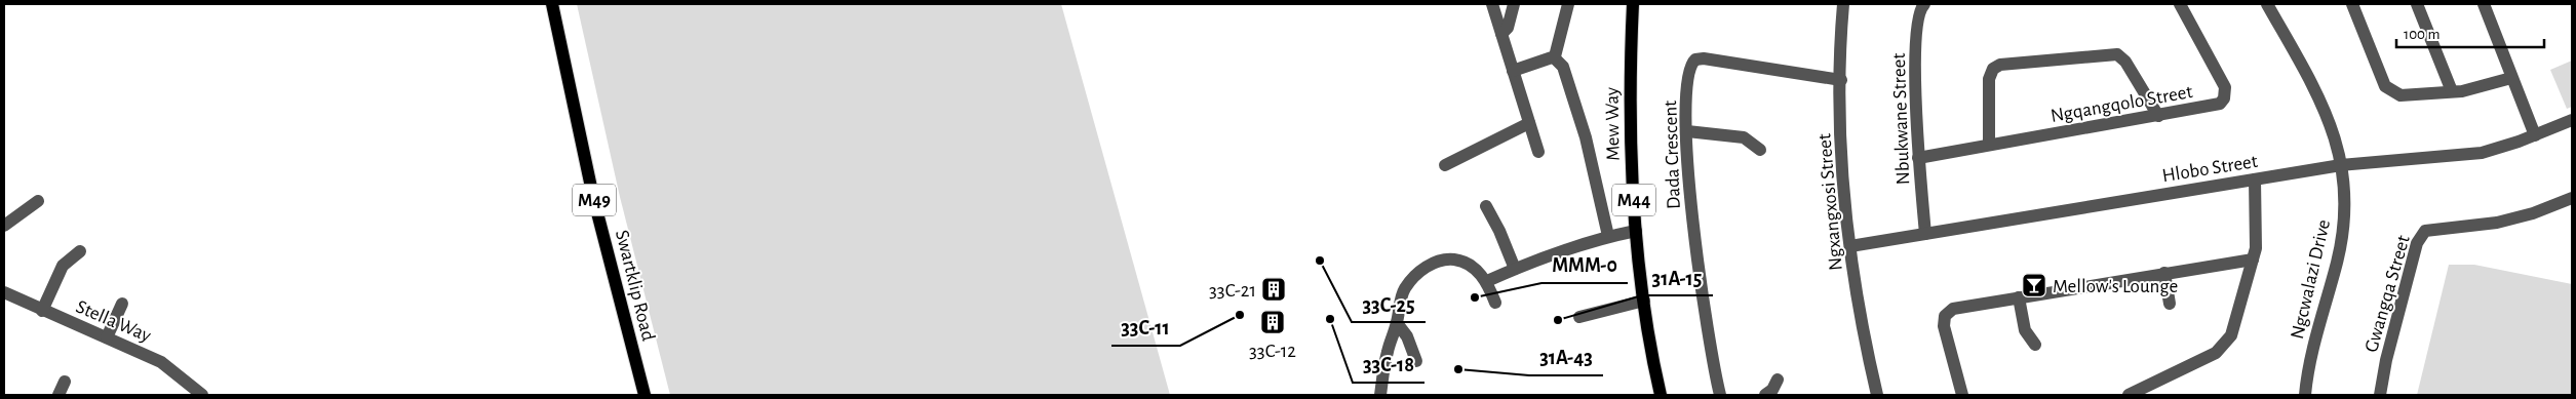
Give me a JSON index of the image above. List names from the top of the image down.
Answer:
{
  "streets": {
    "main road": [
      "Mew Way",
      "M49",
      "M44",
      "Swartklip Road"
    ],
    "street": [
      "Ngqangqolo Street",
      "Nbukwane Street",
      "Dada Crescent",
      "Hlobo Street",
      "Ngxangxosi Street",
      "Ngcwalazi Drive",
      "Gwangqa Street",
      "Stella Way"
    ]
  },
  "crossings": [
    ["Ngqangqolo Street", "Nbukwane Street"],
    ["Nbukwane Street", "Hlobo Street"],
    ["Dada Crescent", "Ngxangxosi Street"],
    ["Hlobo Street", "Ngxangxosi Street"],
    ["Hlobo Street", "Ngcwalazi Drive"]
  ],
  "places": {
    "other": [
      "33C-25",
      "MMM-0",
      "33C-11",
      "33C-18",
      "31A-15",
      "31A-43"
    ],
    "bar": ["Mellow's Lounge"],
    "building": ["33C-21", "33C-12"]
  },
  "scale_bar": "100 m"
}
